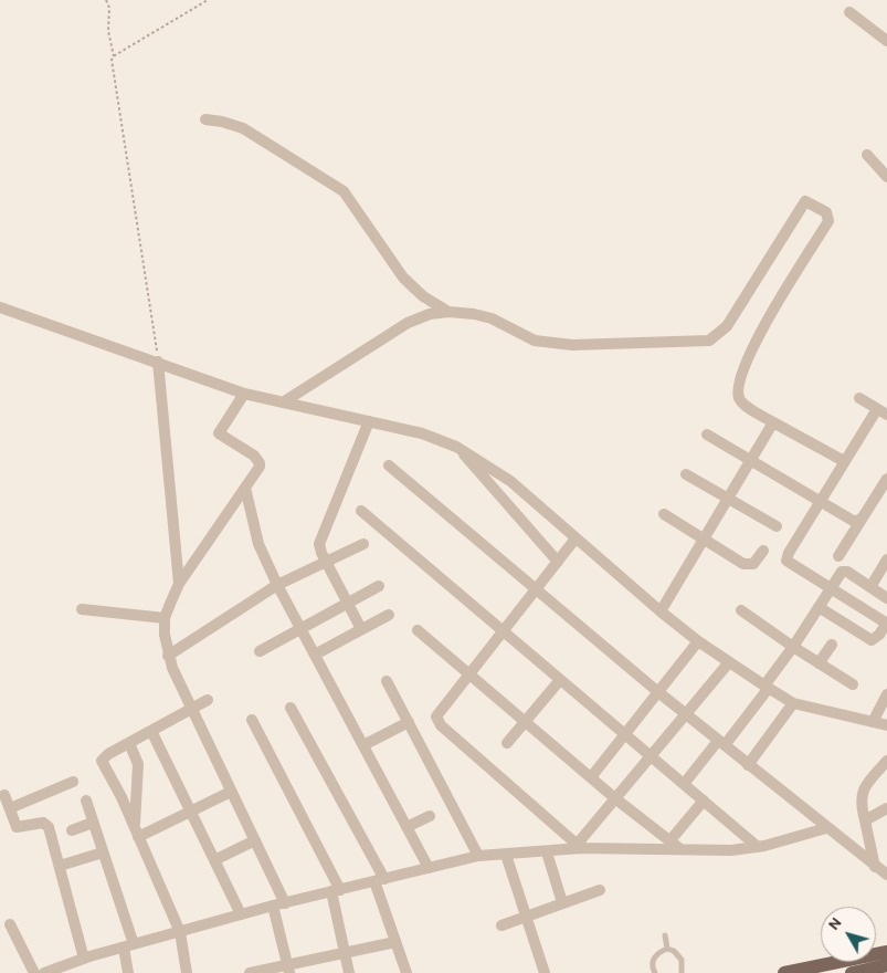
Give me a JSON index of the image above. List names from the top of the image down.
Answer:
{
  "north": "top left"
}
